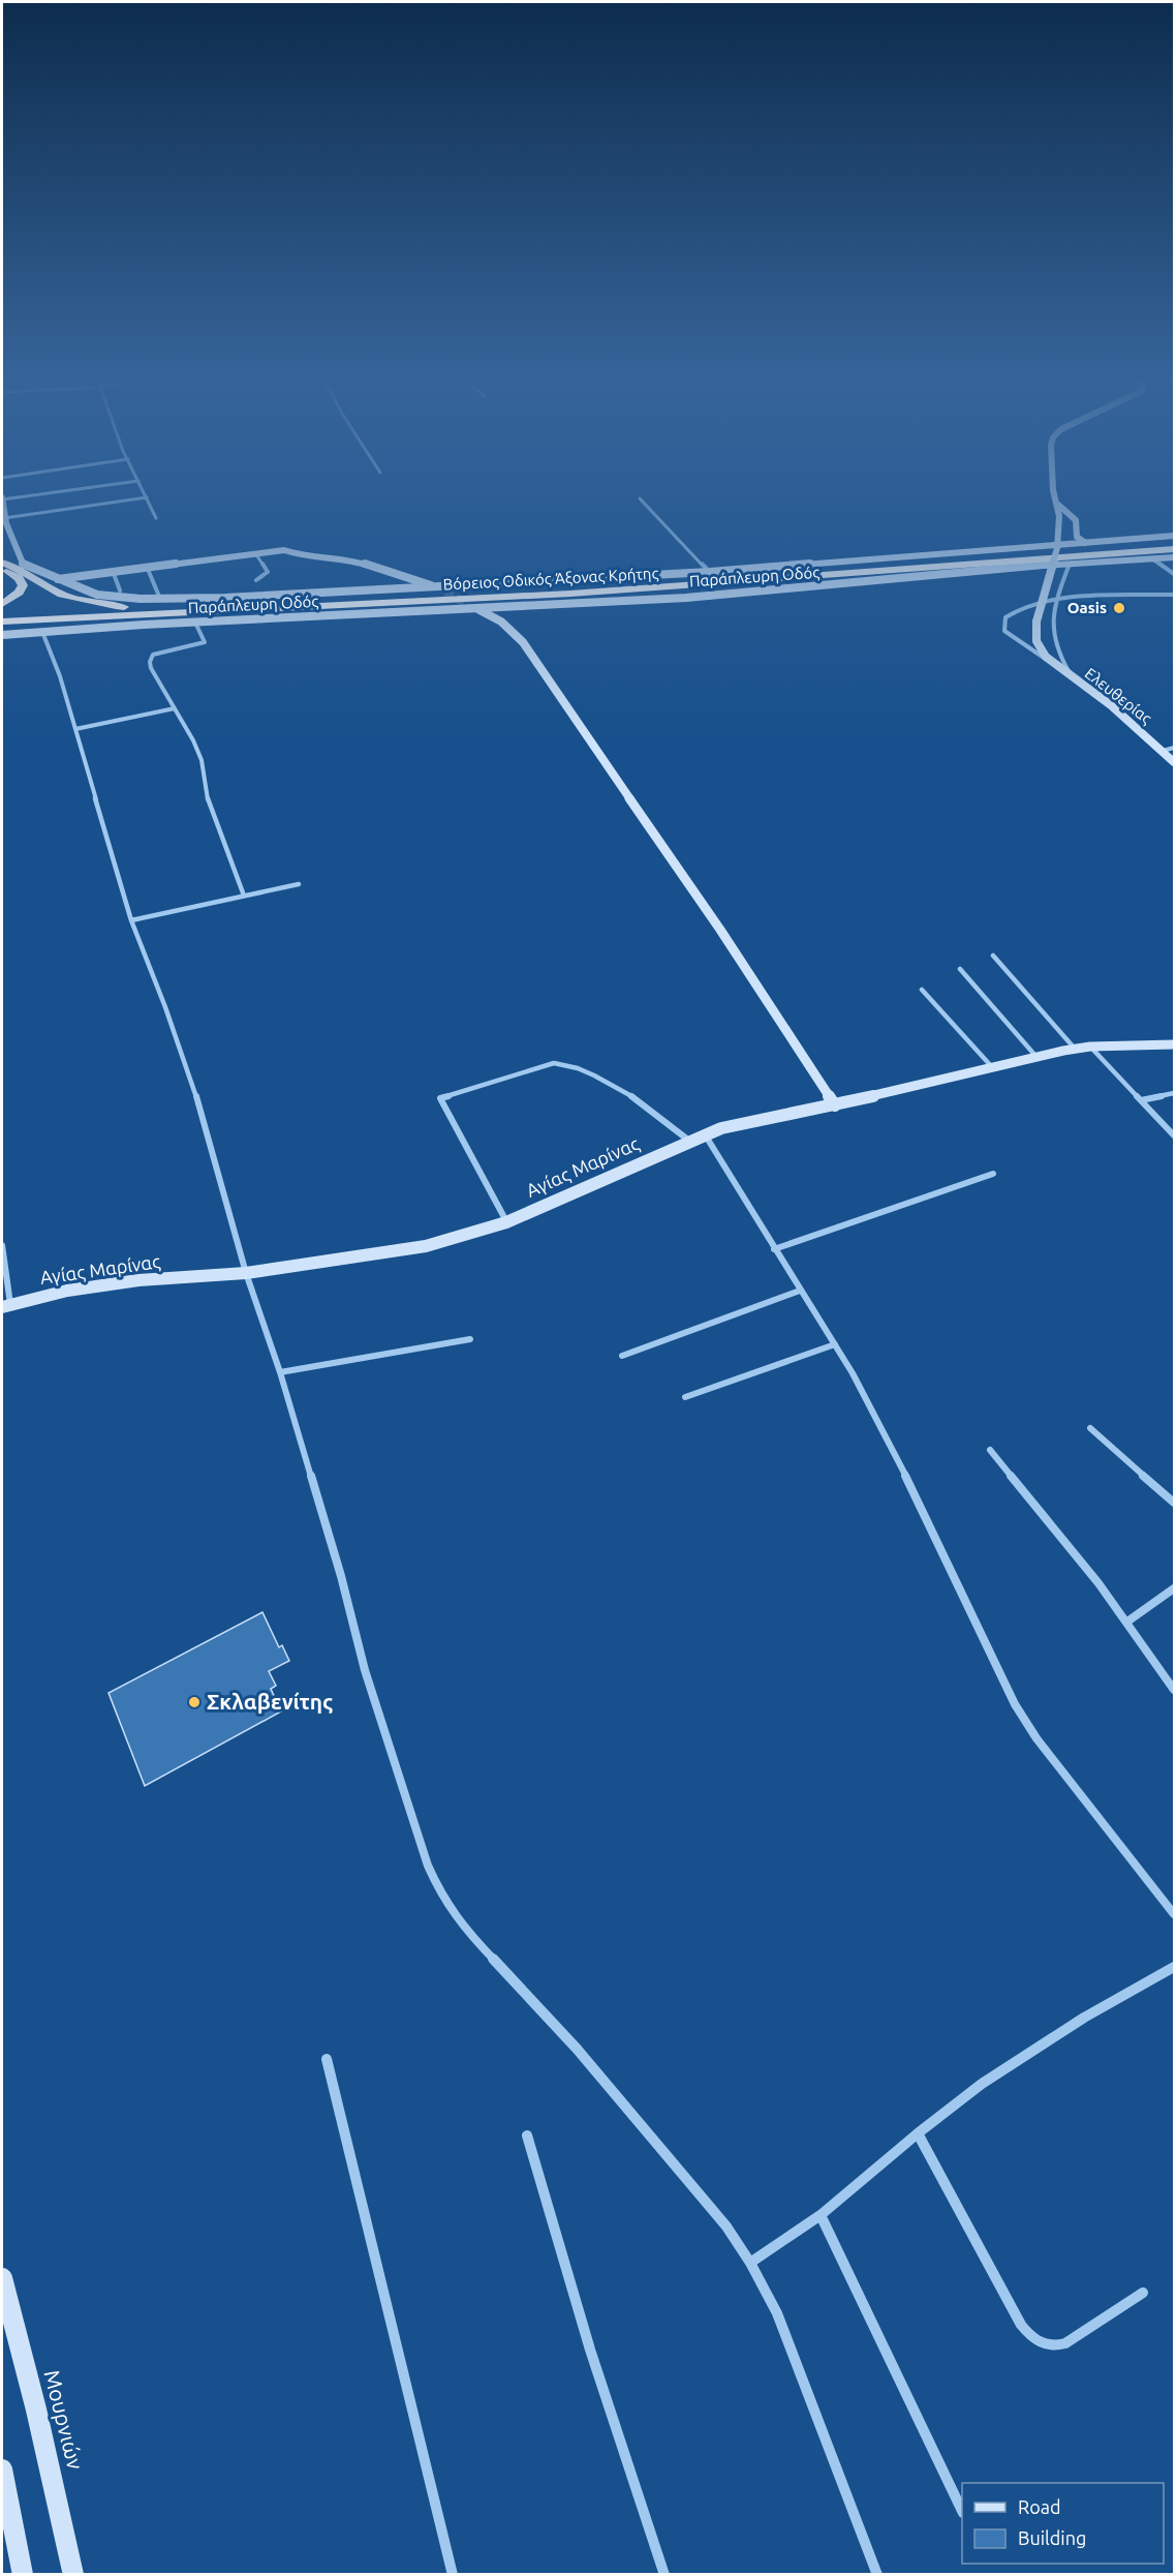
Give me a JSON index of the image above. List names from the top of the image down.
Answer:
{
  "streets": {
    "highway": ["Βόρειος Οδικός Άξονας Κρήτης"],
    "street": [
      "Παράπλευρη Οδός",
      "Ελευθερίας",
      "Αγίας Μαρίνας",
      "Μουρνιών"
    ]
  },
  "places": ["Oasis", "Σκλαβενίτης"],
  "legend": ["Road", "Building"]
}
